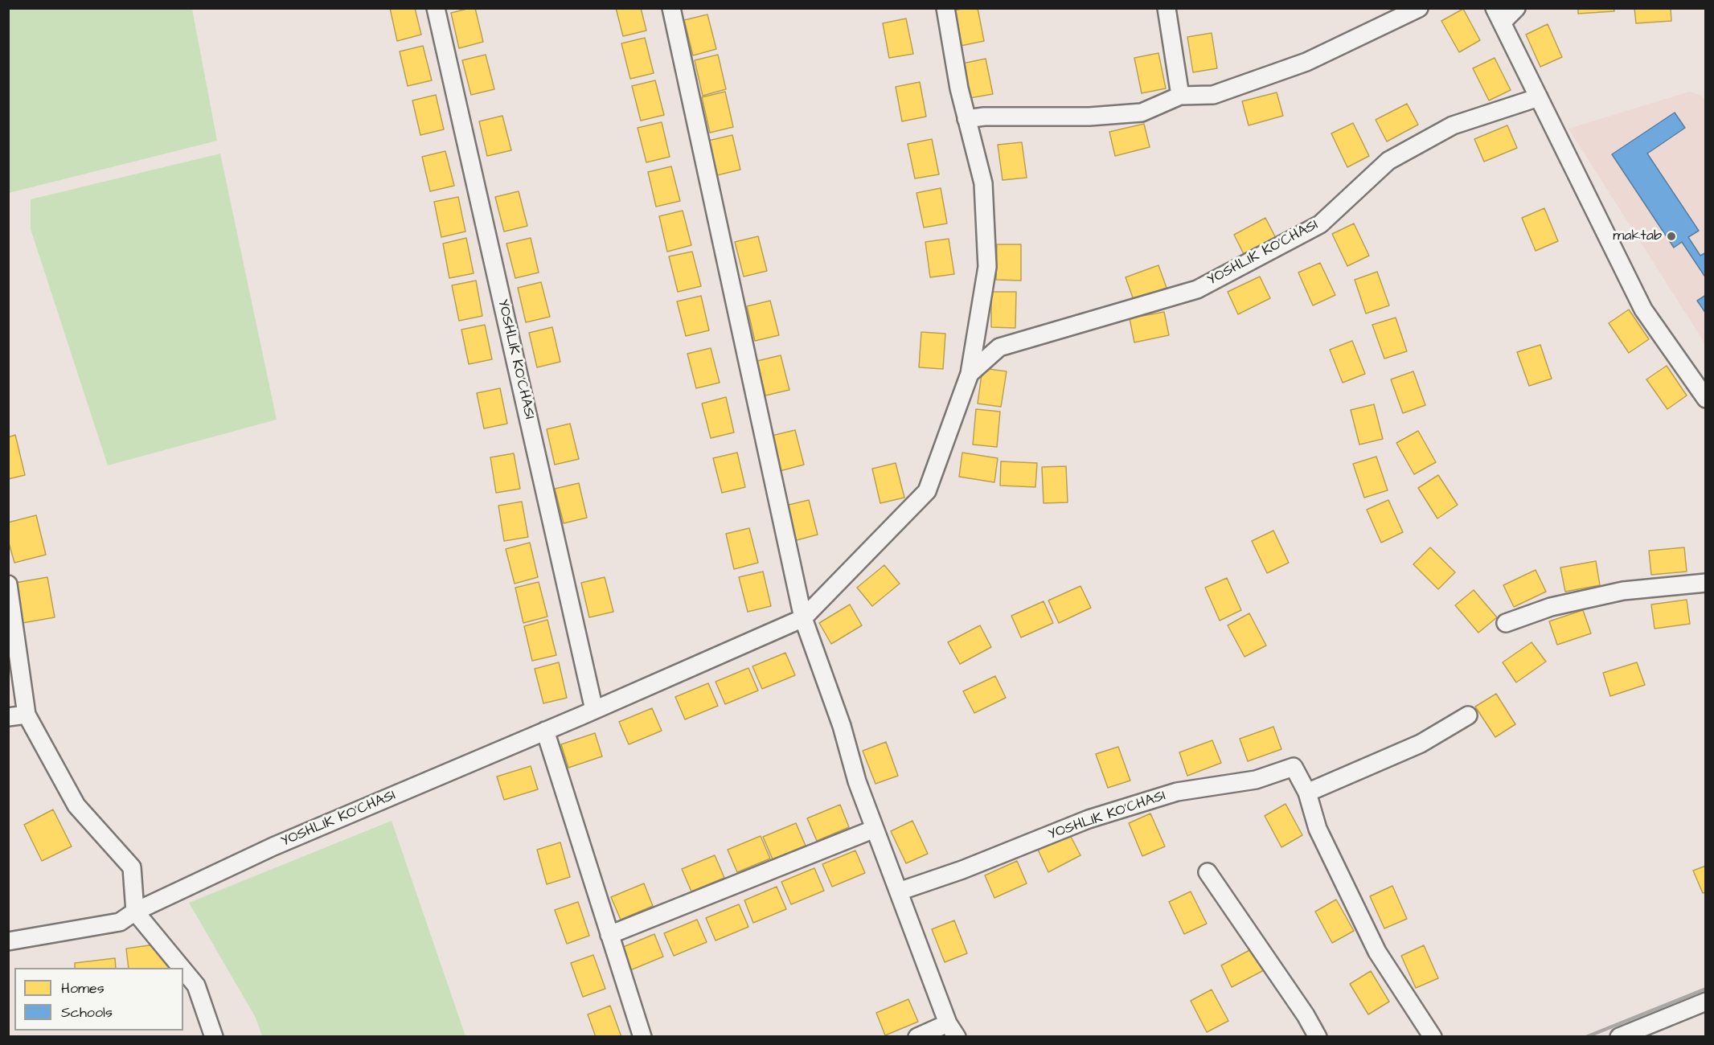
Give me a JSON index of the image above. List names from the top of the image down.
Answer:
{
  "streets": {
    "street": ["YOSHLIK KO'CHASI"]
  },
  "places": ["maktab"],
  "legend": ["Homes", "Schools"]
}
